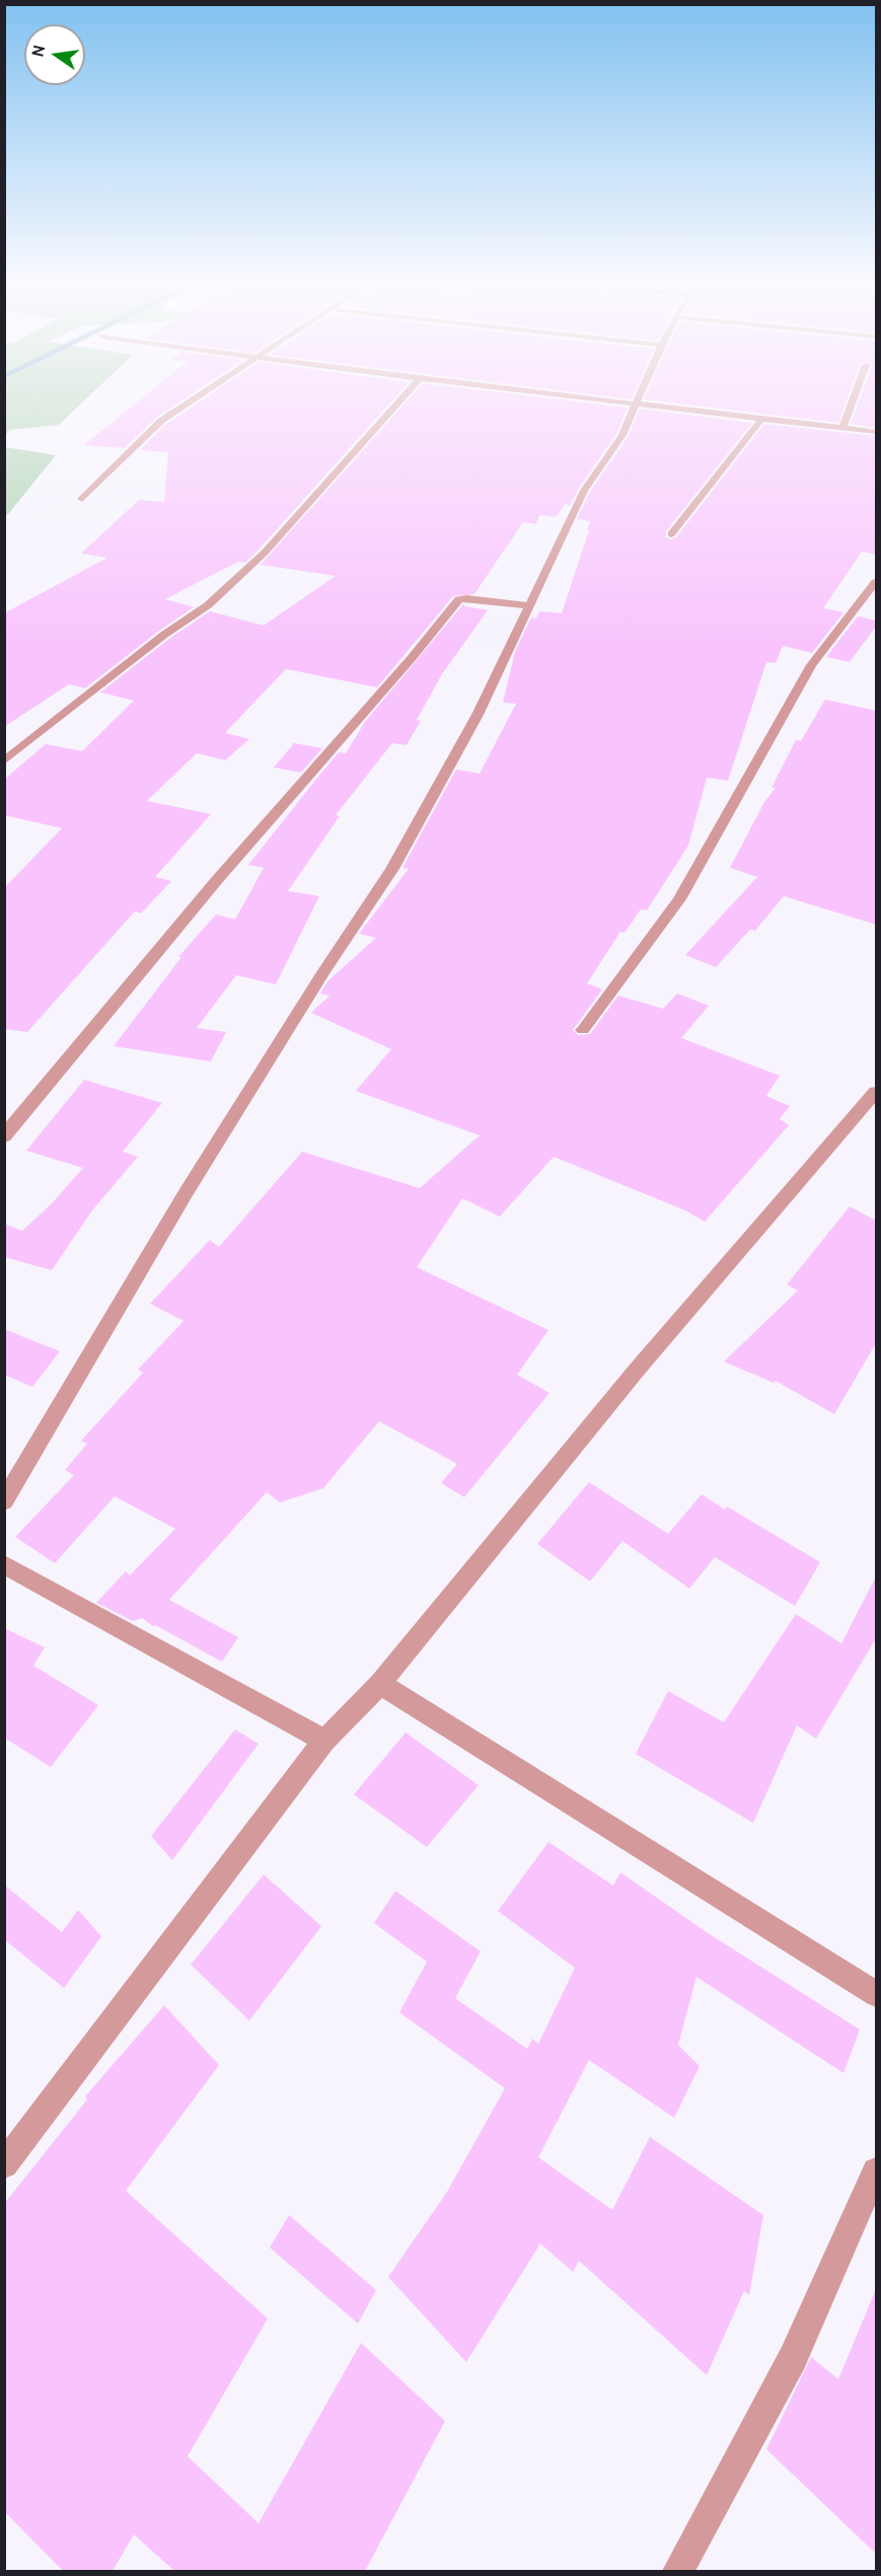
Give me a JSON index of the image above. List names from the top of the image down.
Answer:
{
  "north": "left"
}
